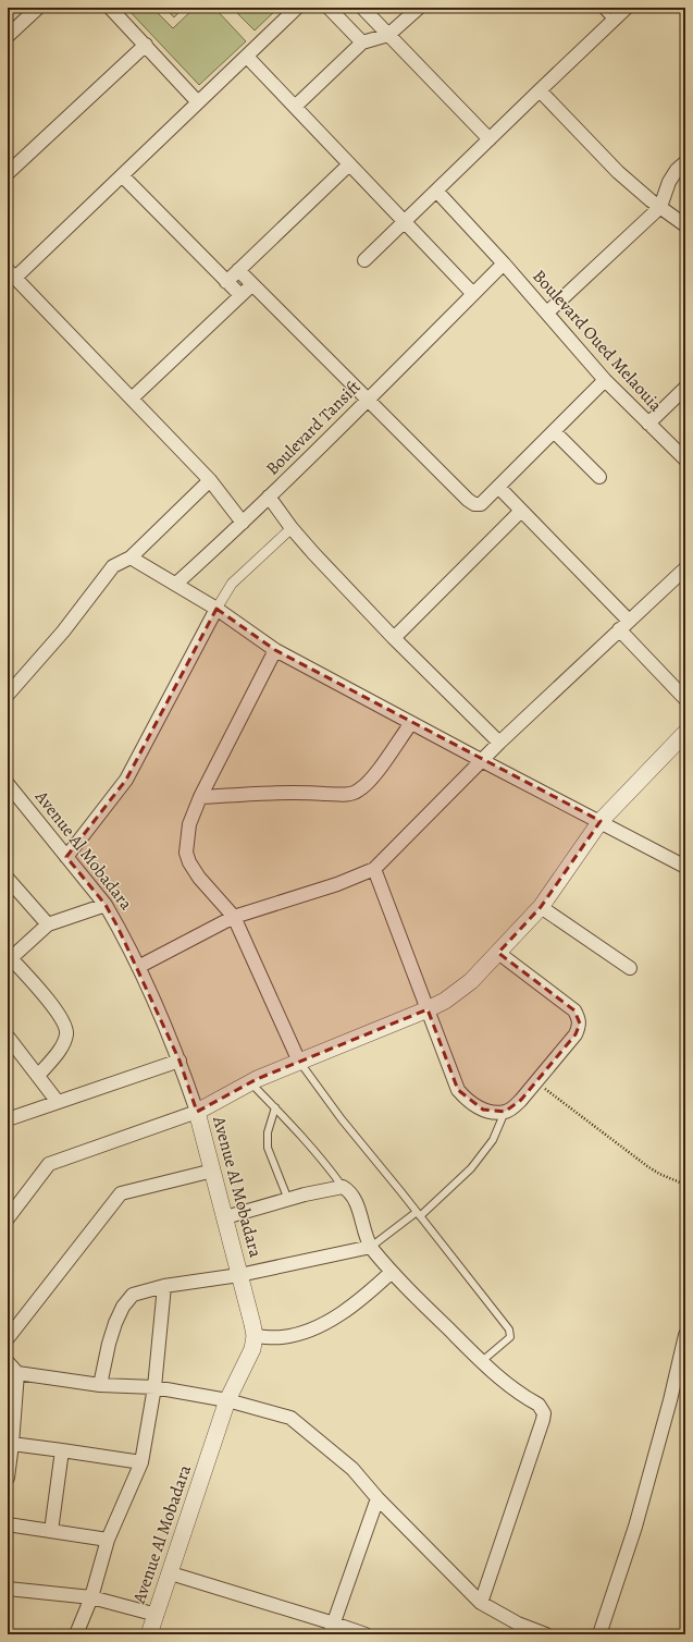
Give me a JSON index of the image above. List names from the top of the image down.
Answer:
{
  "streets": {
    "street": ["Boulevard Oued Melaouia", "Boulevard Tansift", "Avenue Al Mobadara"]
  },
  "crossings": [
    ["Boulevard Oued Melaouia", "Boulevard Tansift"]
  ]
}
